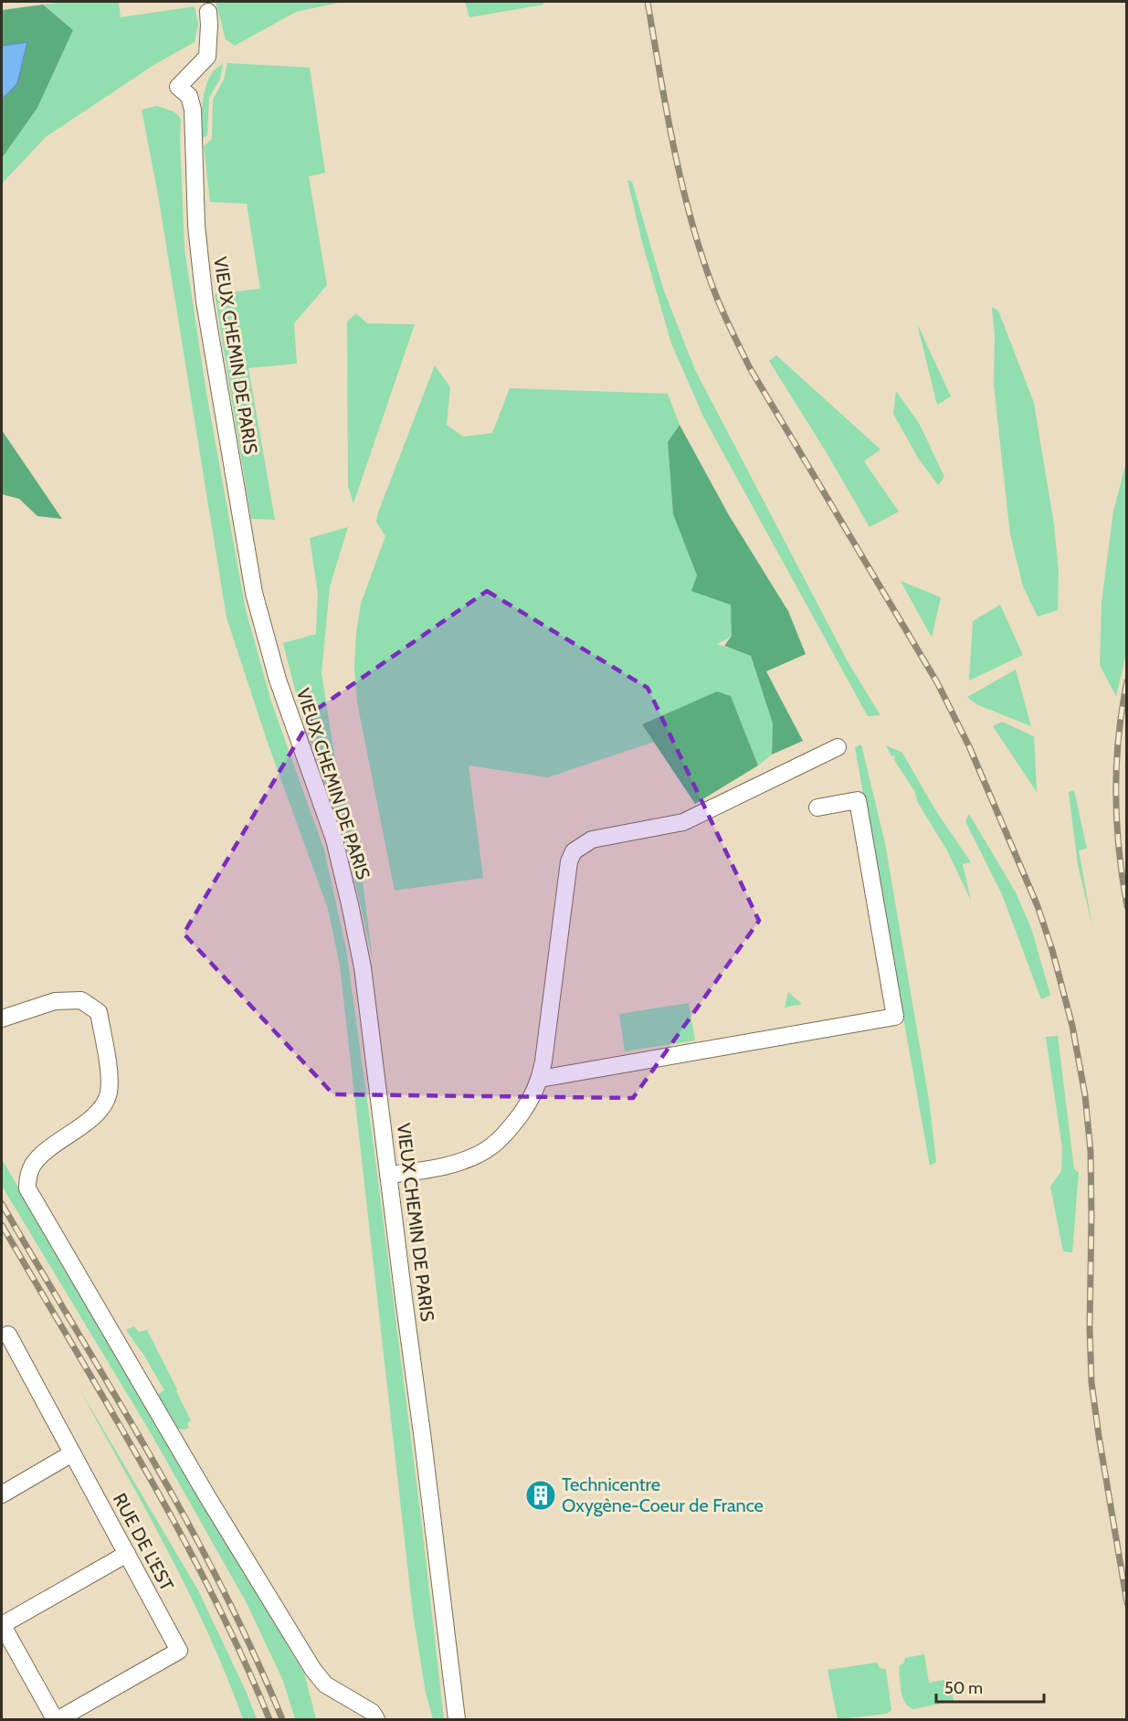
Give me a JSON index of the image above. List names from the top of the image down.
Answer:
{
  "streets": {
    "street": ["VIEUX CHEMIN DE PARIS", "RUE DE L'EST"]
  },
  "places": {
    "building": ["Technicentre Oxygène-Coeur de France"]
  },
  "scale_bar": "50 m"
}
